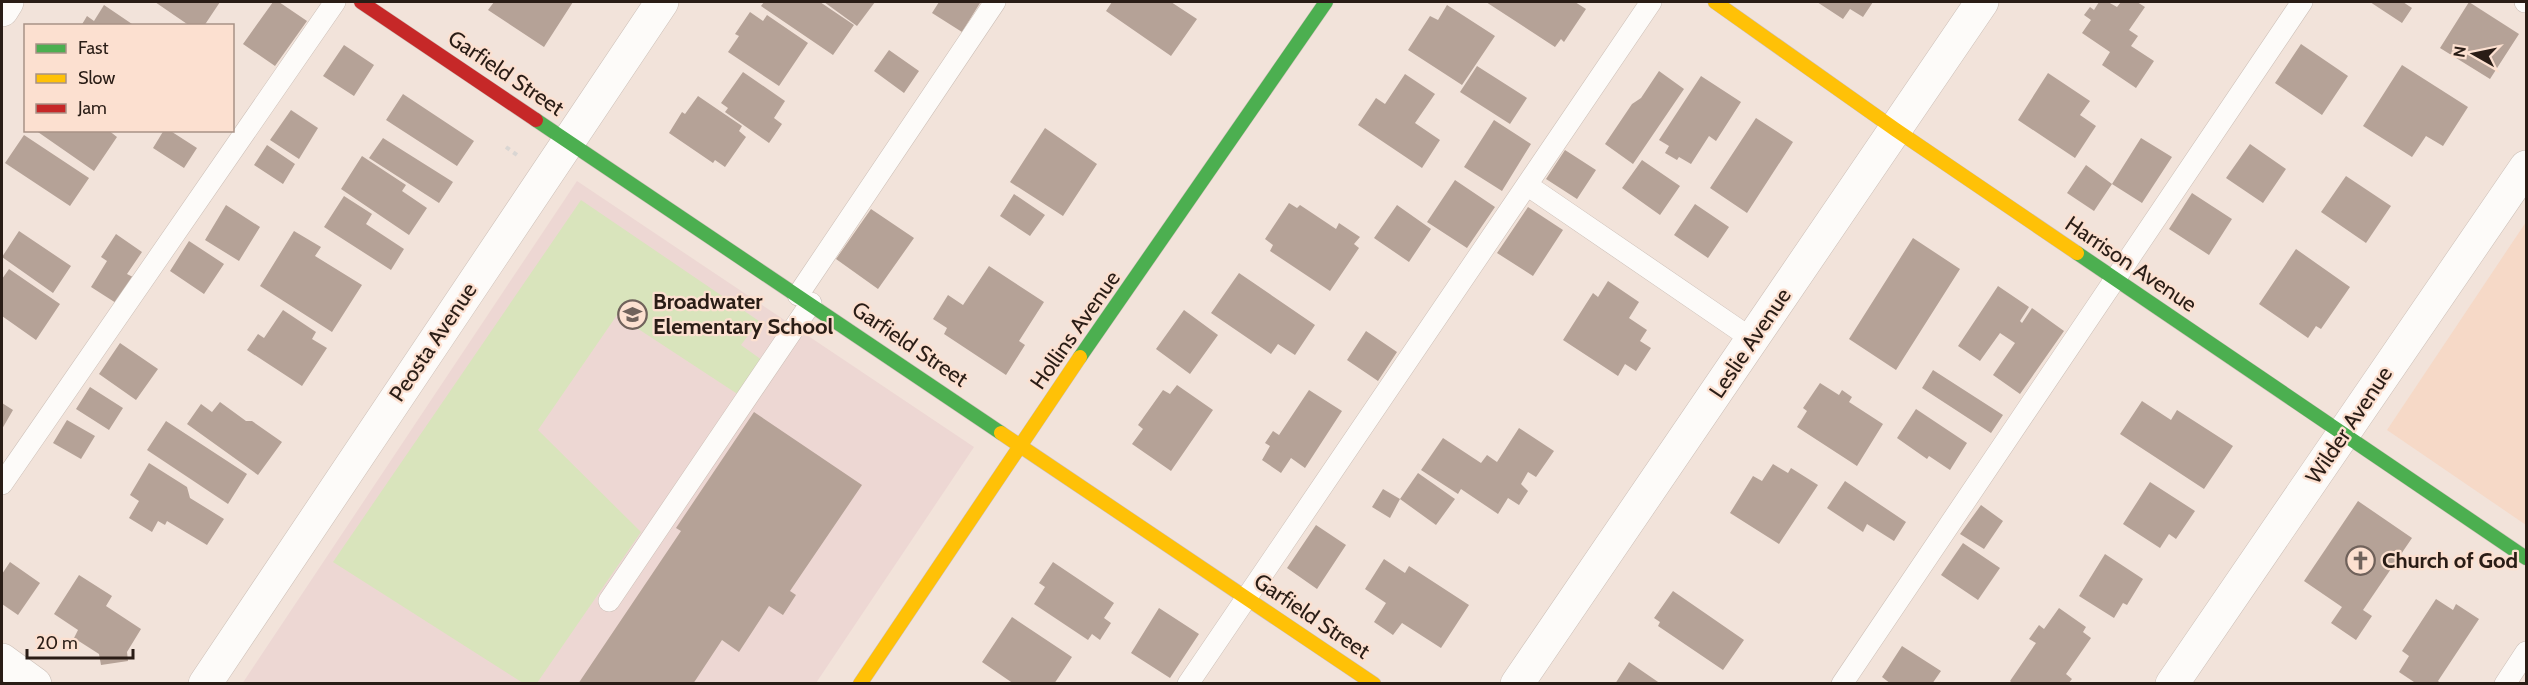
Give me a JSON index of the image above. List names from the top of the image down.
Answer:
{
  "streets": {
    "street": [
      "Garfield Street",
      "Harrison Avenue",
      "Hollins Avenue",
      "Peosta Avenue",
      "Leslie Avenue",
      "Wilder Avenue"
    ]
  },
  "crossings": [
    ["Garfield Street", "Hollins Avenue"],
    ["Garfield Street", "Peosta Avenue"],
    ["Harrison Avenue", "Leslie Avenue"],
    ["Harrison Avenue", "Wilder Avenue"]
  ],
  "places": {
    "school or university": ["Broadwater Elementary School"],
    "church": ["Church of God"]
  },
  "legend": ["Fast", "Slow", "Jam"],
  "scale_bar": "20 m",
  "north": "left"
}
